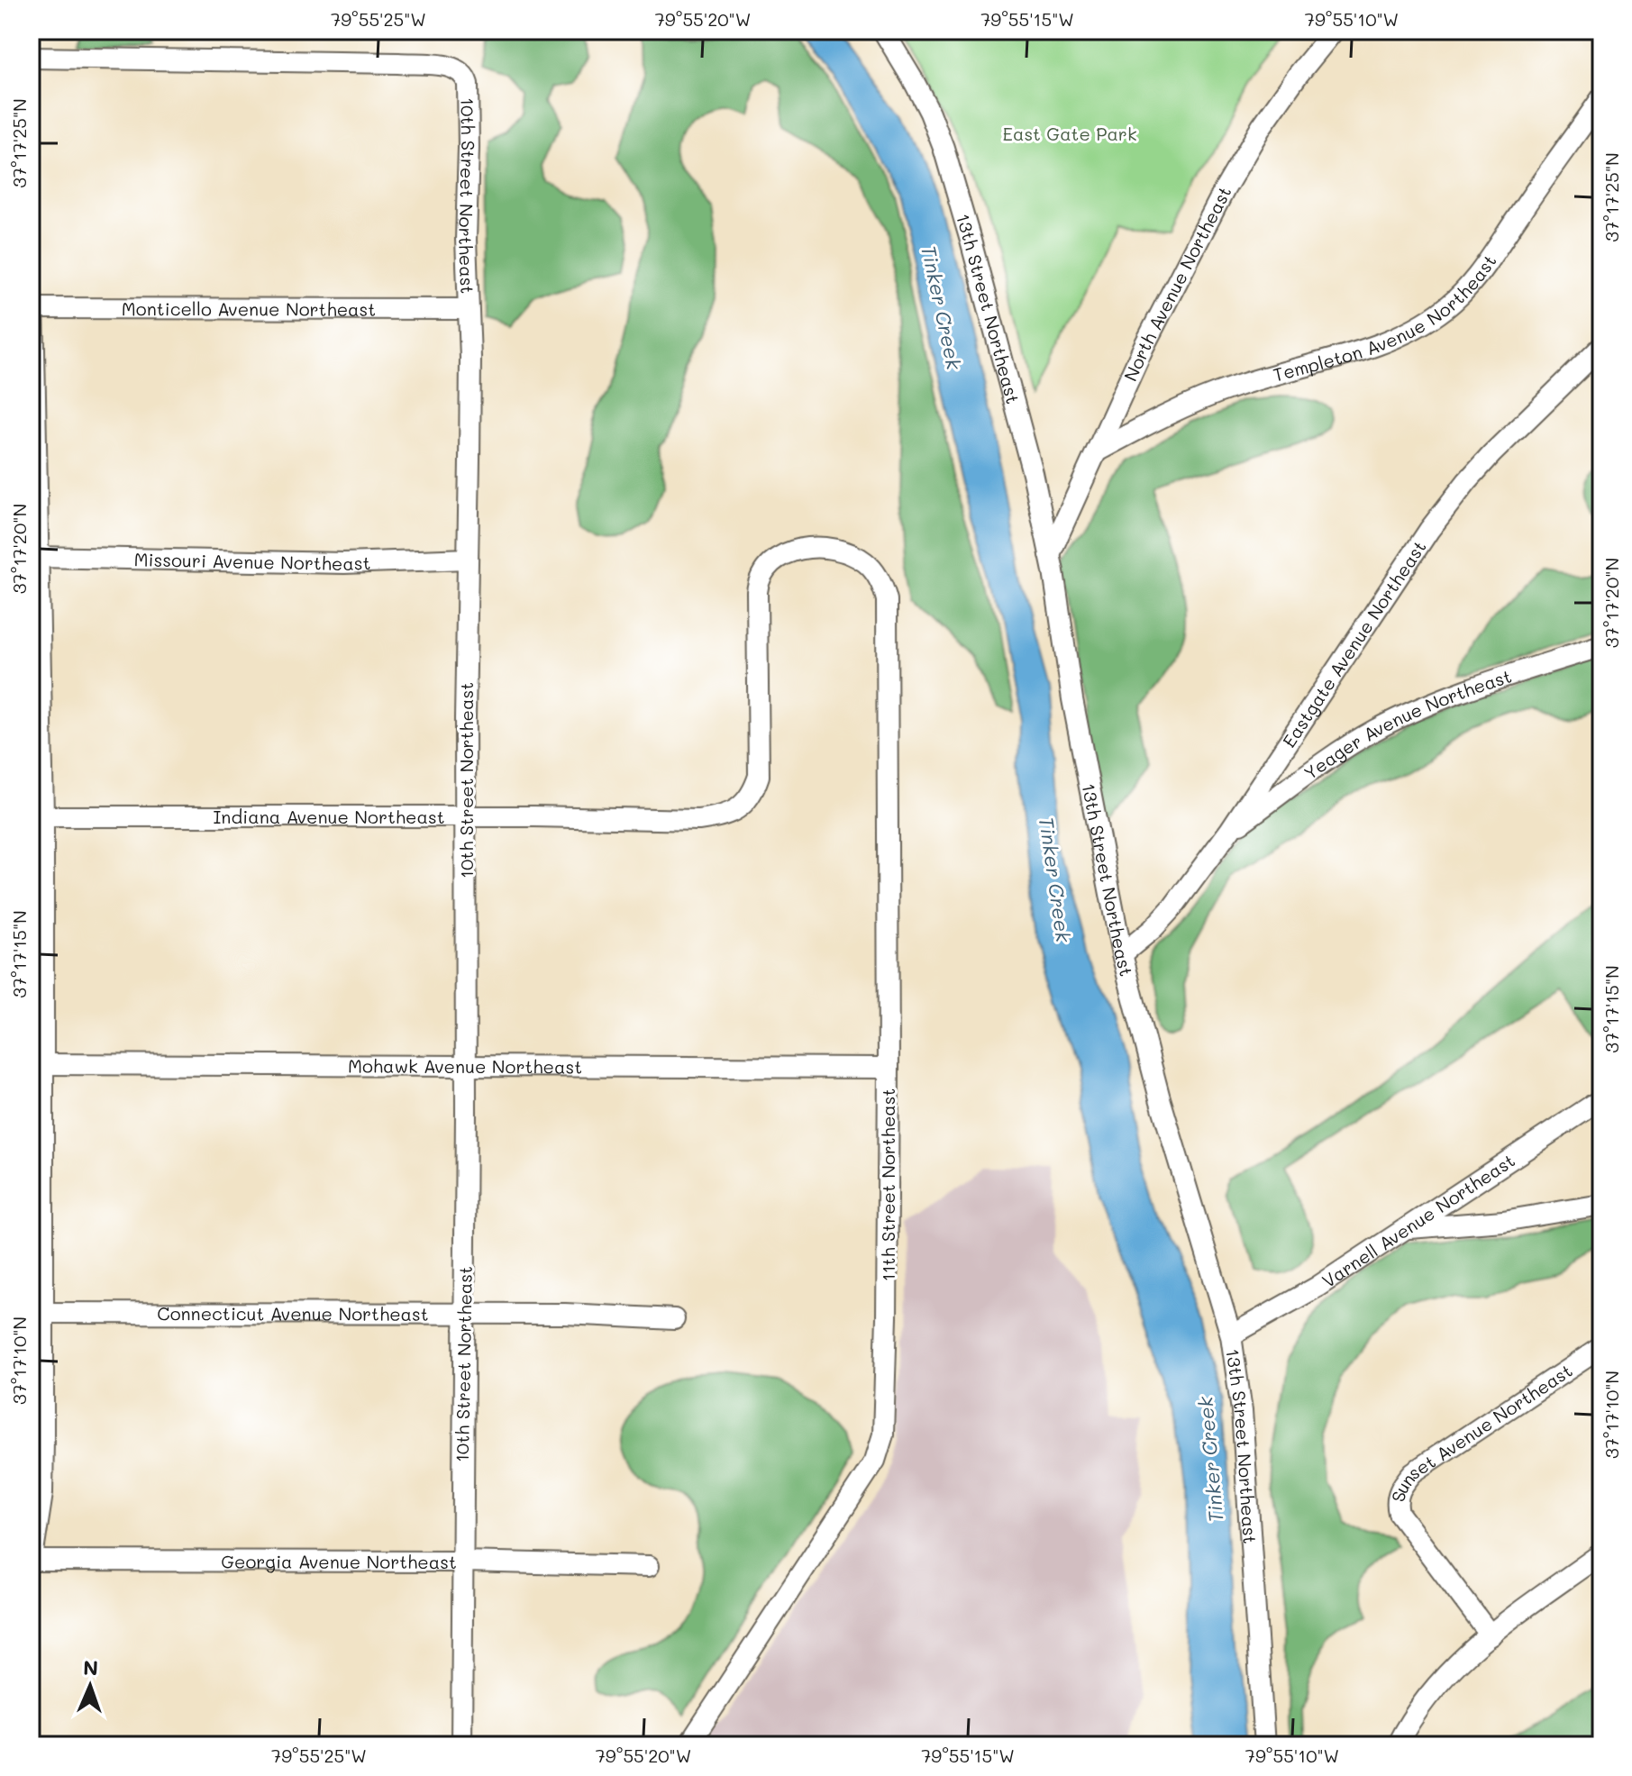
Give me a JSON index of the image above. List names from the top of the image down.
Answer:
{
  "streets": {
    "street": [
      "10th Street Northeast",
      "North Avenue Northeast",
      "Monticello Avenue Northeast",
      "13th Street Northeast",
      "Templeton Avenue Northeast",
      "Missouri Avenue Northeast",
      "Eastgate Avenue Northeast",
      "Yeager Avenue Northeast",
      "Indiana Avenue Northeast",
      "Mohawk Avenue Northeast",
      "11th Street Northeast",
      "Varnell Avenue Northeast",
      "Connecticut Avenue Northeast",
      "Sunset Avenue Northeast",
      "Georgia Avenue Northeast"
    ]
  },
  "crossings": [
    ["10th Street Northeast", "Monticello Avenue Northeast"],
    ["10th Street Northeast", "Missouri Avenue Northeast"],
    ["10th Street Northeast", "Indiana Avenue Northeast"],
    ["10th Street Northeast", "Mohawk Avenue Northeast"],
    ["10th Street Northeast", "Connecticut Avenue Northeast"],
    ["10th Street Northeast", "Georgia Avenue Northeast"],
    ["North Avenue Northeast", "13th Street Northeast"],
    ["North Avenue Northeast", "Templeton Avenue Northeast"],
    ["13th Street Northeast", "Eastgate Avenue Northeast"],
    ["13th Street Northeast", "Varnell Avenue Northeast"],
    ["Eastgate Avenue Northeast", "Yeager Avenue Northeast"],
    ["Indiana Avenue Northeast", "11th Street Northeast"],
    ["Mohawk Avenue Northeast", "11th Street Northeast"]
  ],
  "water": ["Tinker Creek"],
  "parks": ["East Gate Park"],
  "north": "top",
  "coordinates": [
    "79°55'25\"W",
    "79°55'20\"W",
    "79°55'15\"W",
    "79°55'10\"W",
    "37°17'25\"N",
    "37°17'20\"N",
    "37°17'15\"N",
    "37°17'10\"N"
  ]
}
